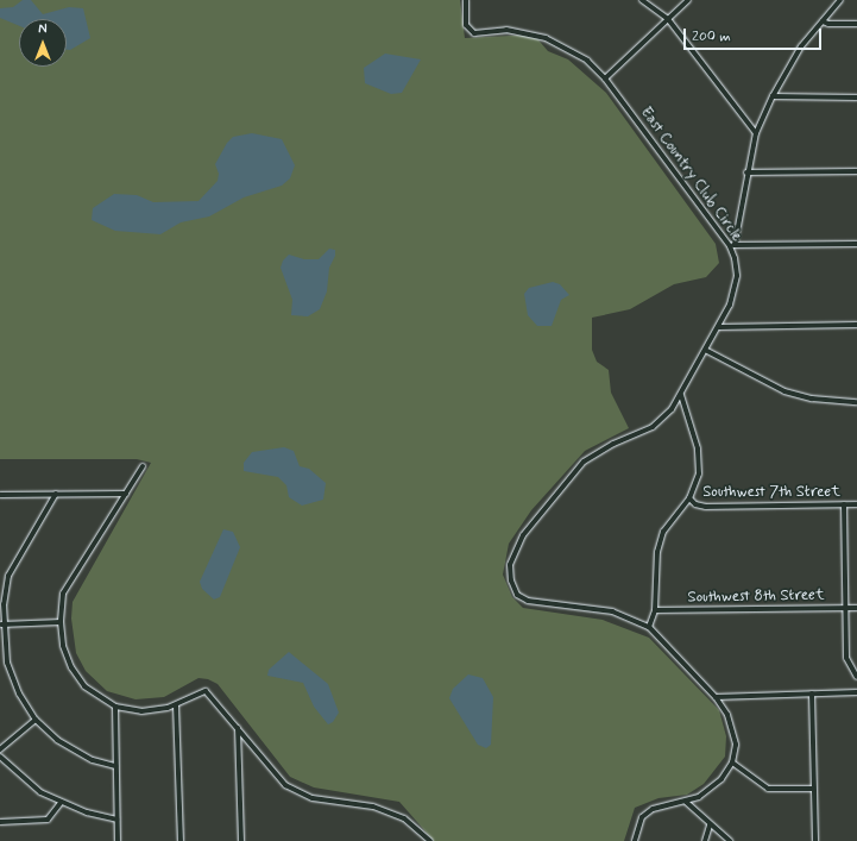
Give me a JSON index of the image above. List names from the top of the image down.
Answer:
{
  "streets": {
    "street": ["East Country Club Circle", "Southwest 7th Street", "Southwest 8th Street"]
  },
  "scale_bar": "200 m",
  "north": "top"
}
